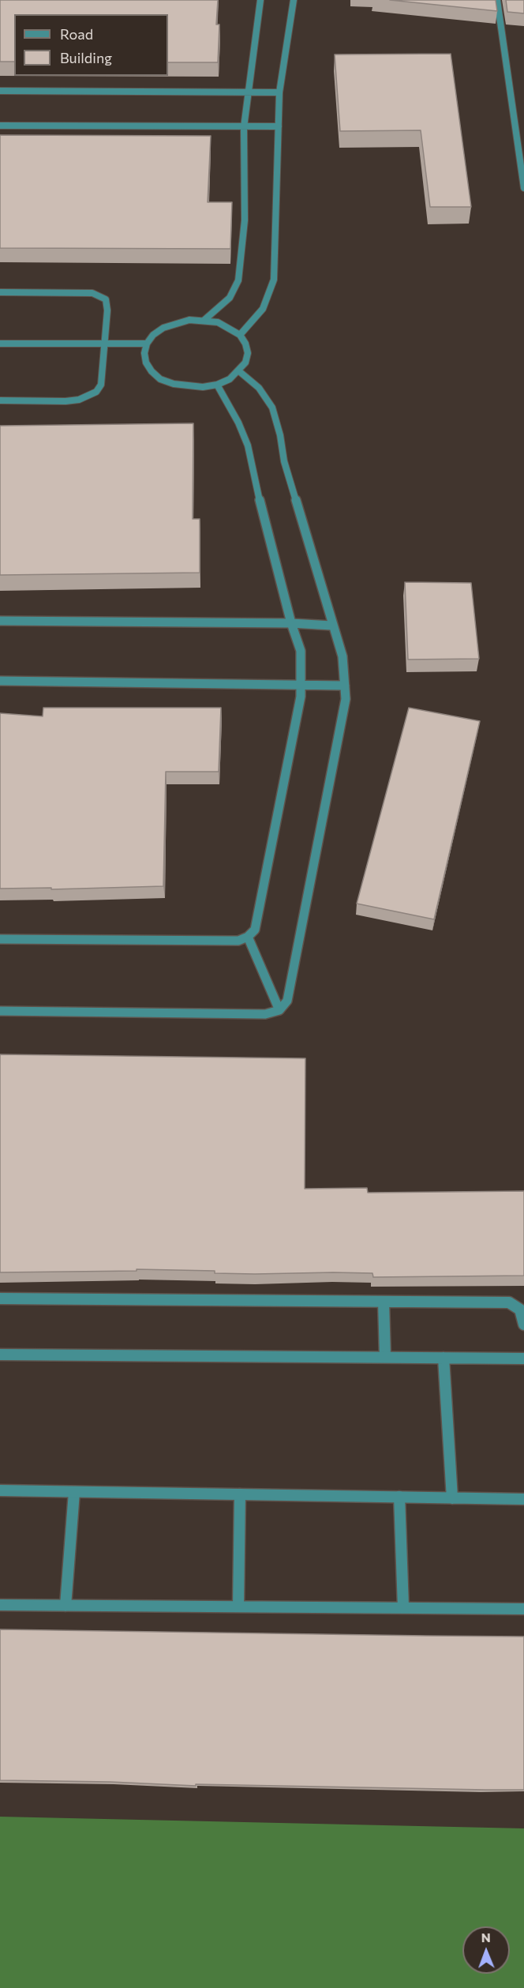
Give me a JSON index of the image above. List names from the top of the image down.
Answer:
{
  "legend": ["Road", "Building"],
  "north": "top"
}
